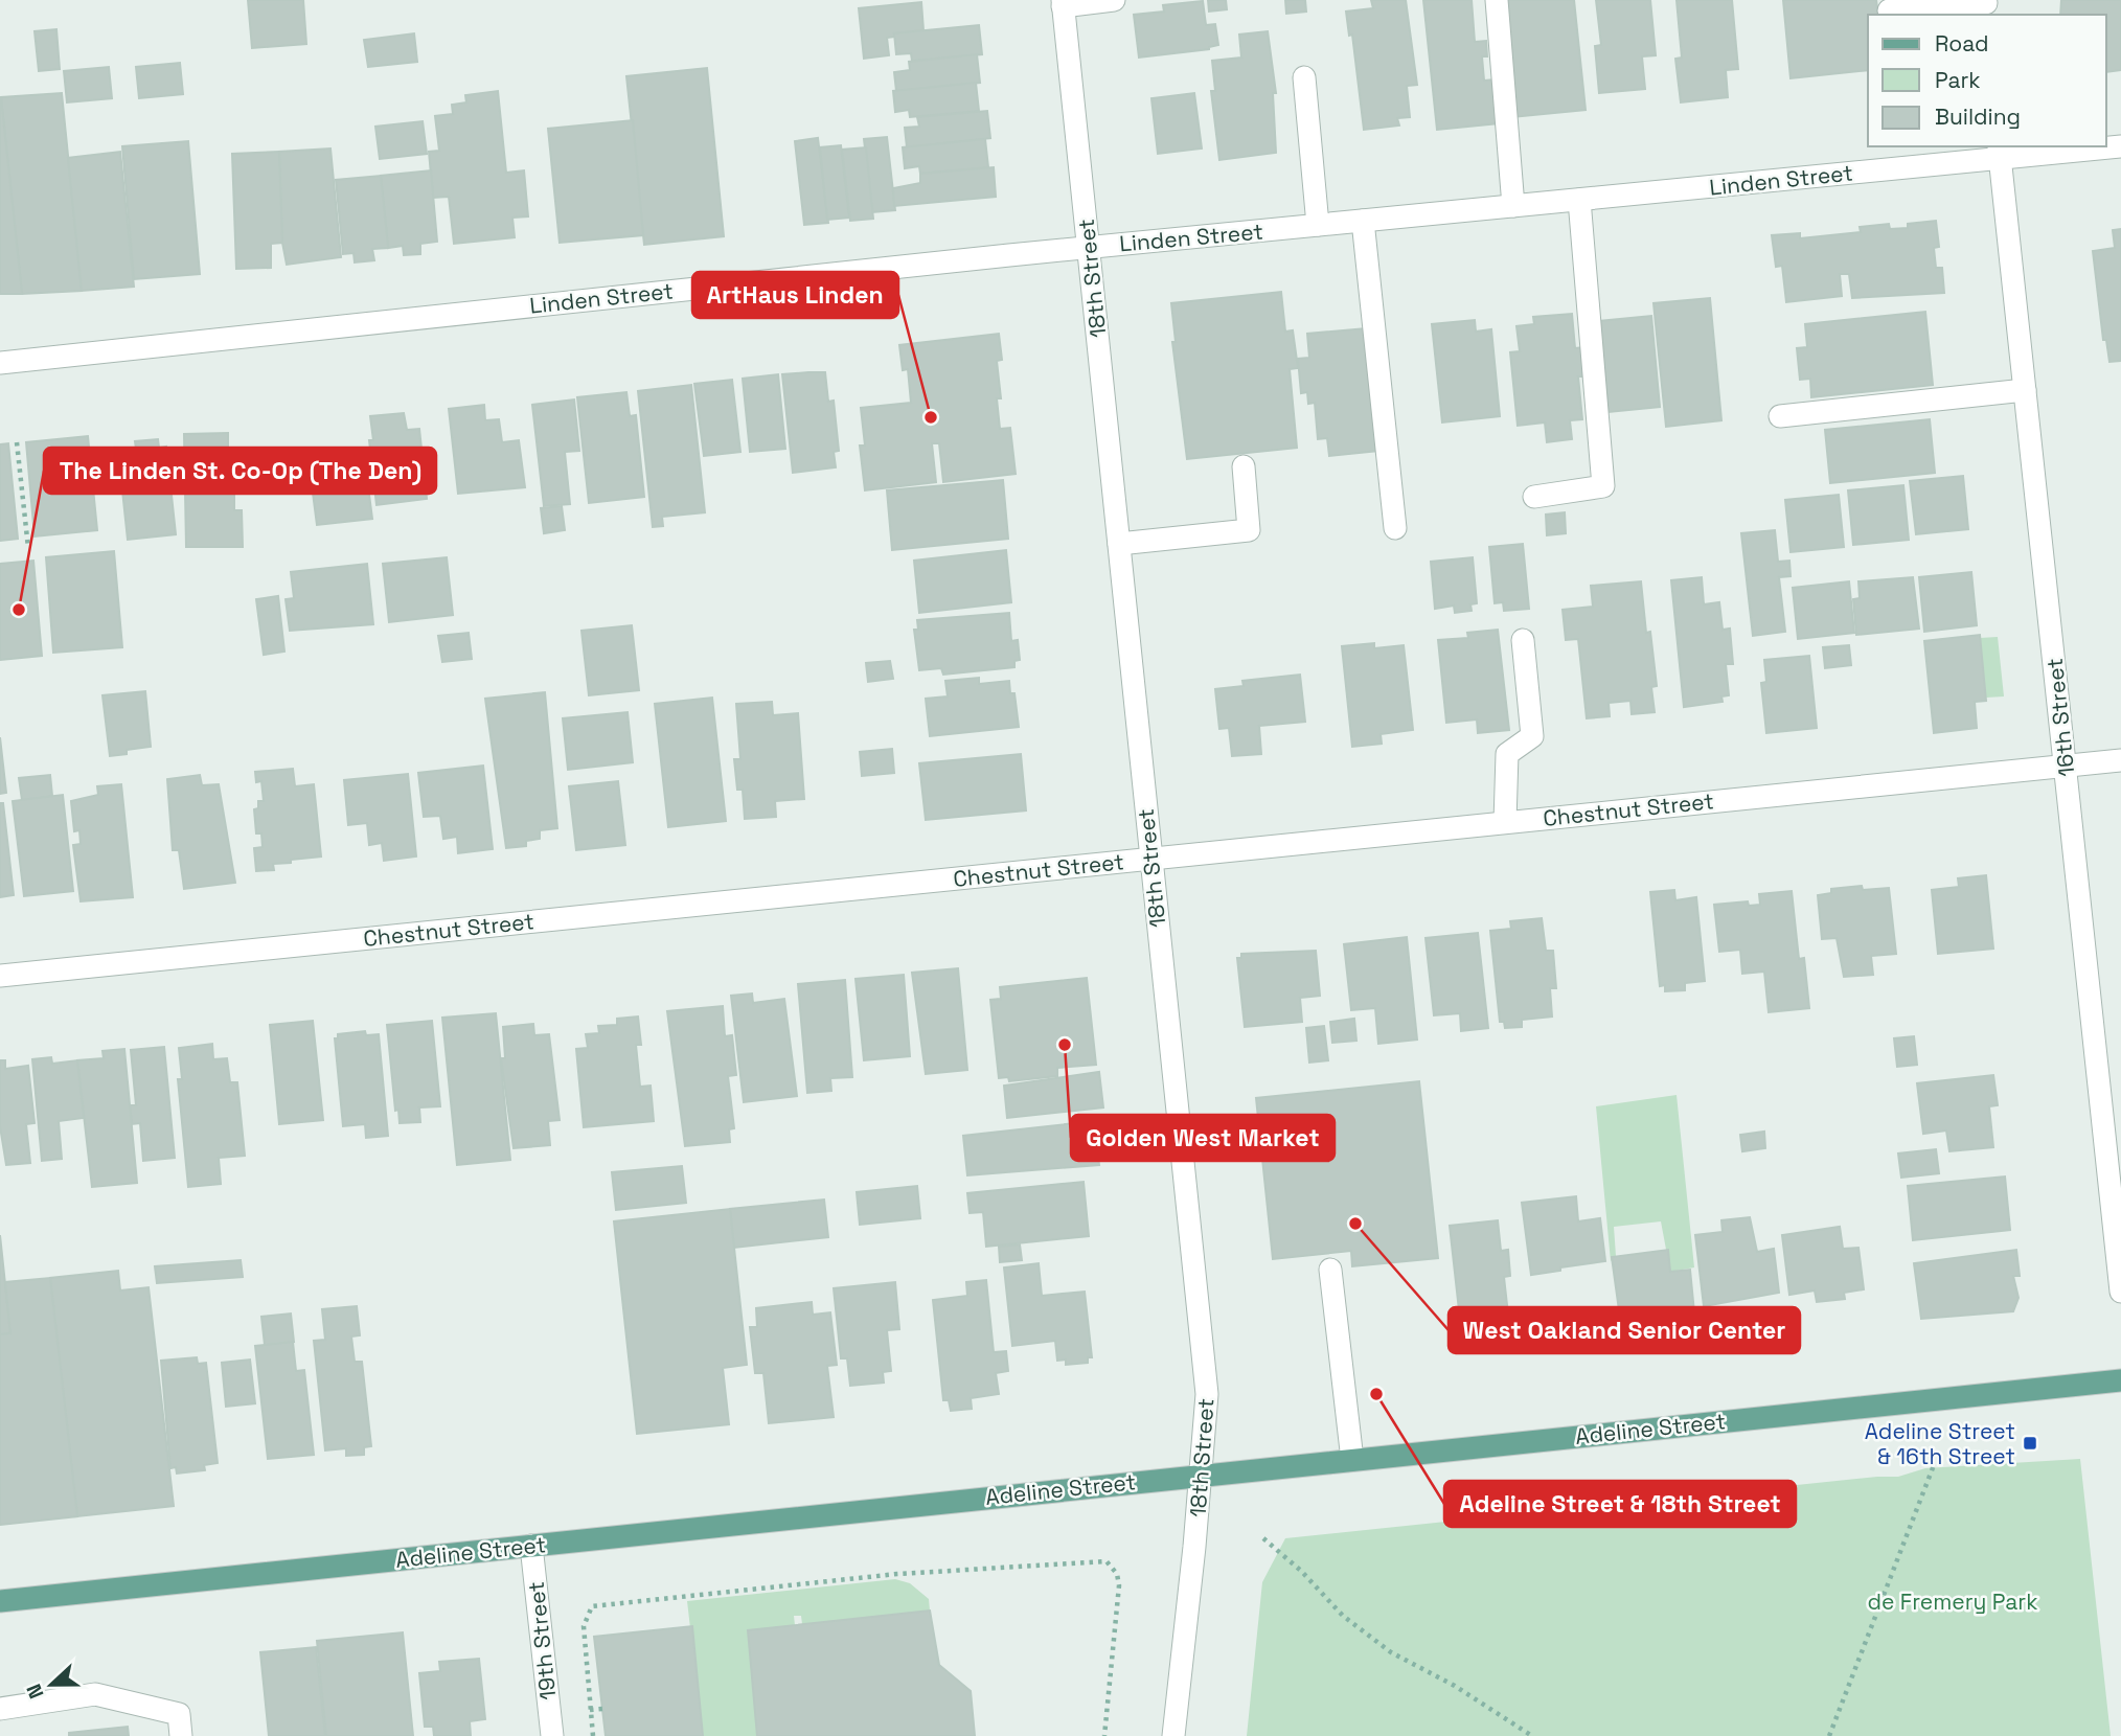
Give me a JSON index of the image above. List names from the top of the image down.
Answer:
{
  "streets": {
    "main road": ["Adeline Street"],
    "street": [
      "Linden Street",
      "18th Street",
      "16th Street",
      "Chestnut Street",
      "19th Street"
    ]
  },
  "crossings": [
    ["Linden Street", "18th Street"],
    ["Linden Street", "16th Street"],
    ["18th Street", "Chestnut Street"],
    ["18th Street", "Adeline Street"],
    ["16th Street", "Chestnut Street"],
    ["Adeline Street", "19th Street"]
  ],
  "parks": ["de Fremery Park"],
  "places": {
    "other": [
      "ArtHaus Linden",
      "The Linden St. Co-Op (The Den)",
      "Golden West Market",
      "West Oakland Senior Center",
      "Adeline Street & 18th Street"
    ],
    "transit": ["Adeline Street & 16th Street"]
  },
  "legend": ["Road", "Park", "Building"],
  "north": "left"
}
